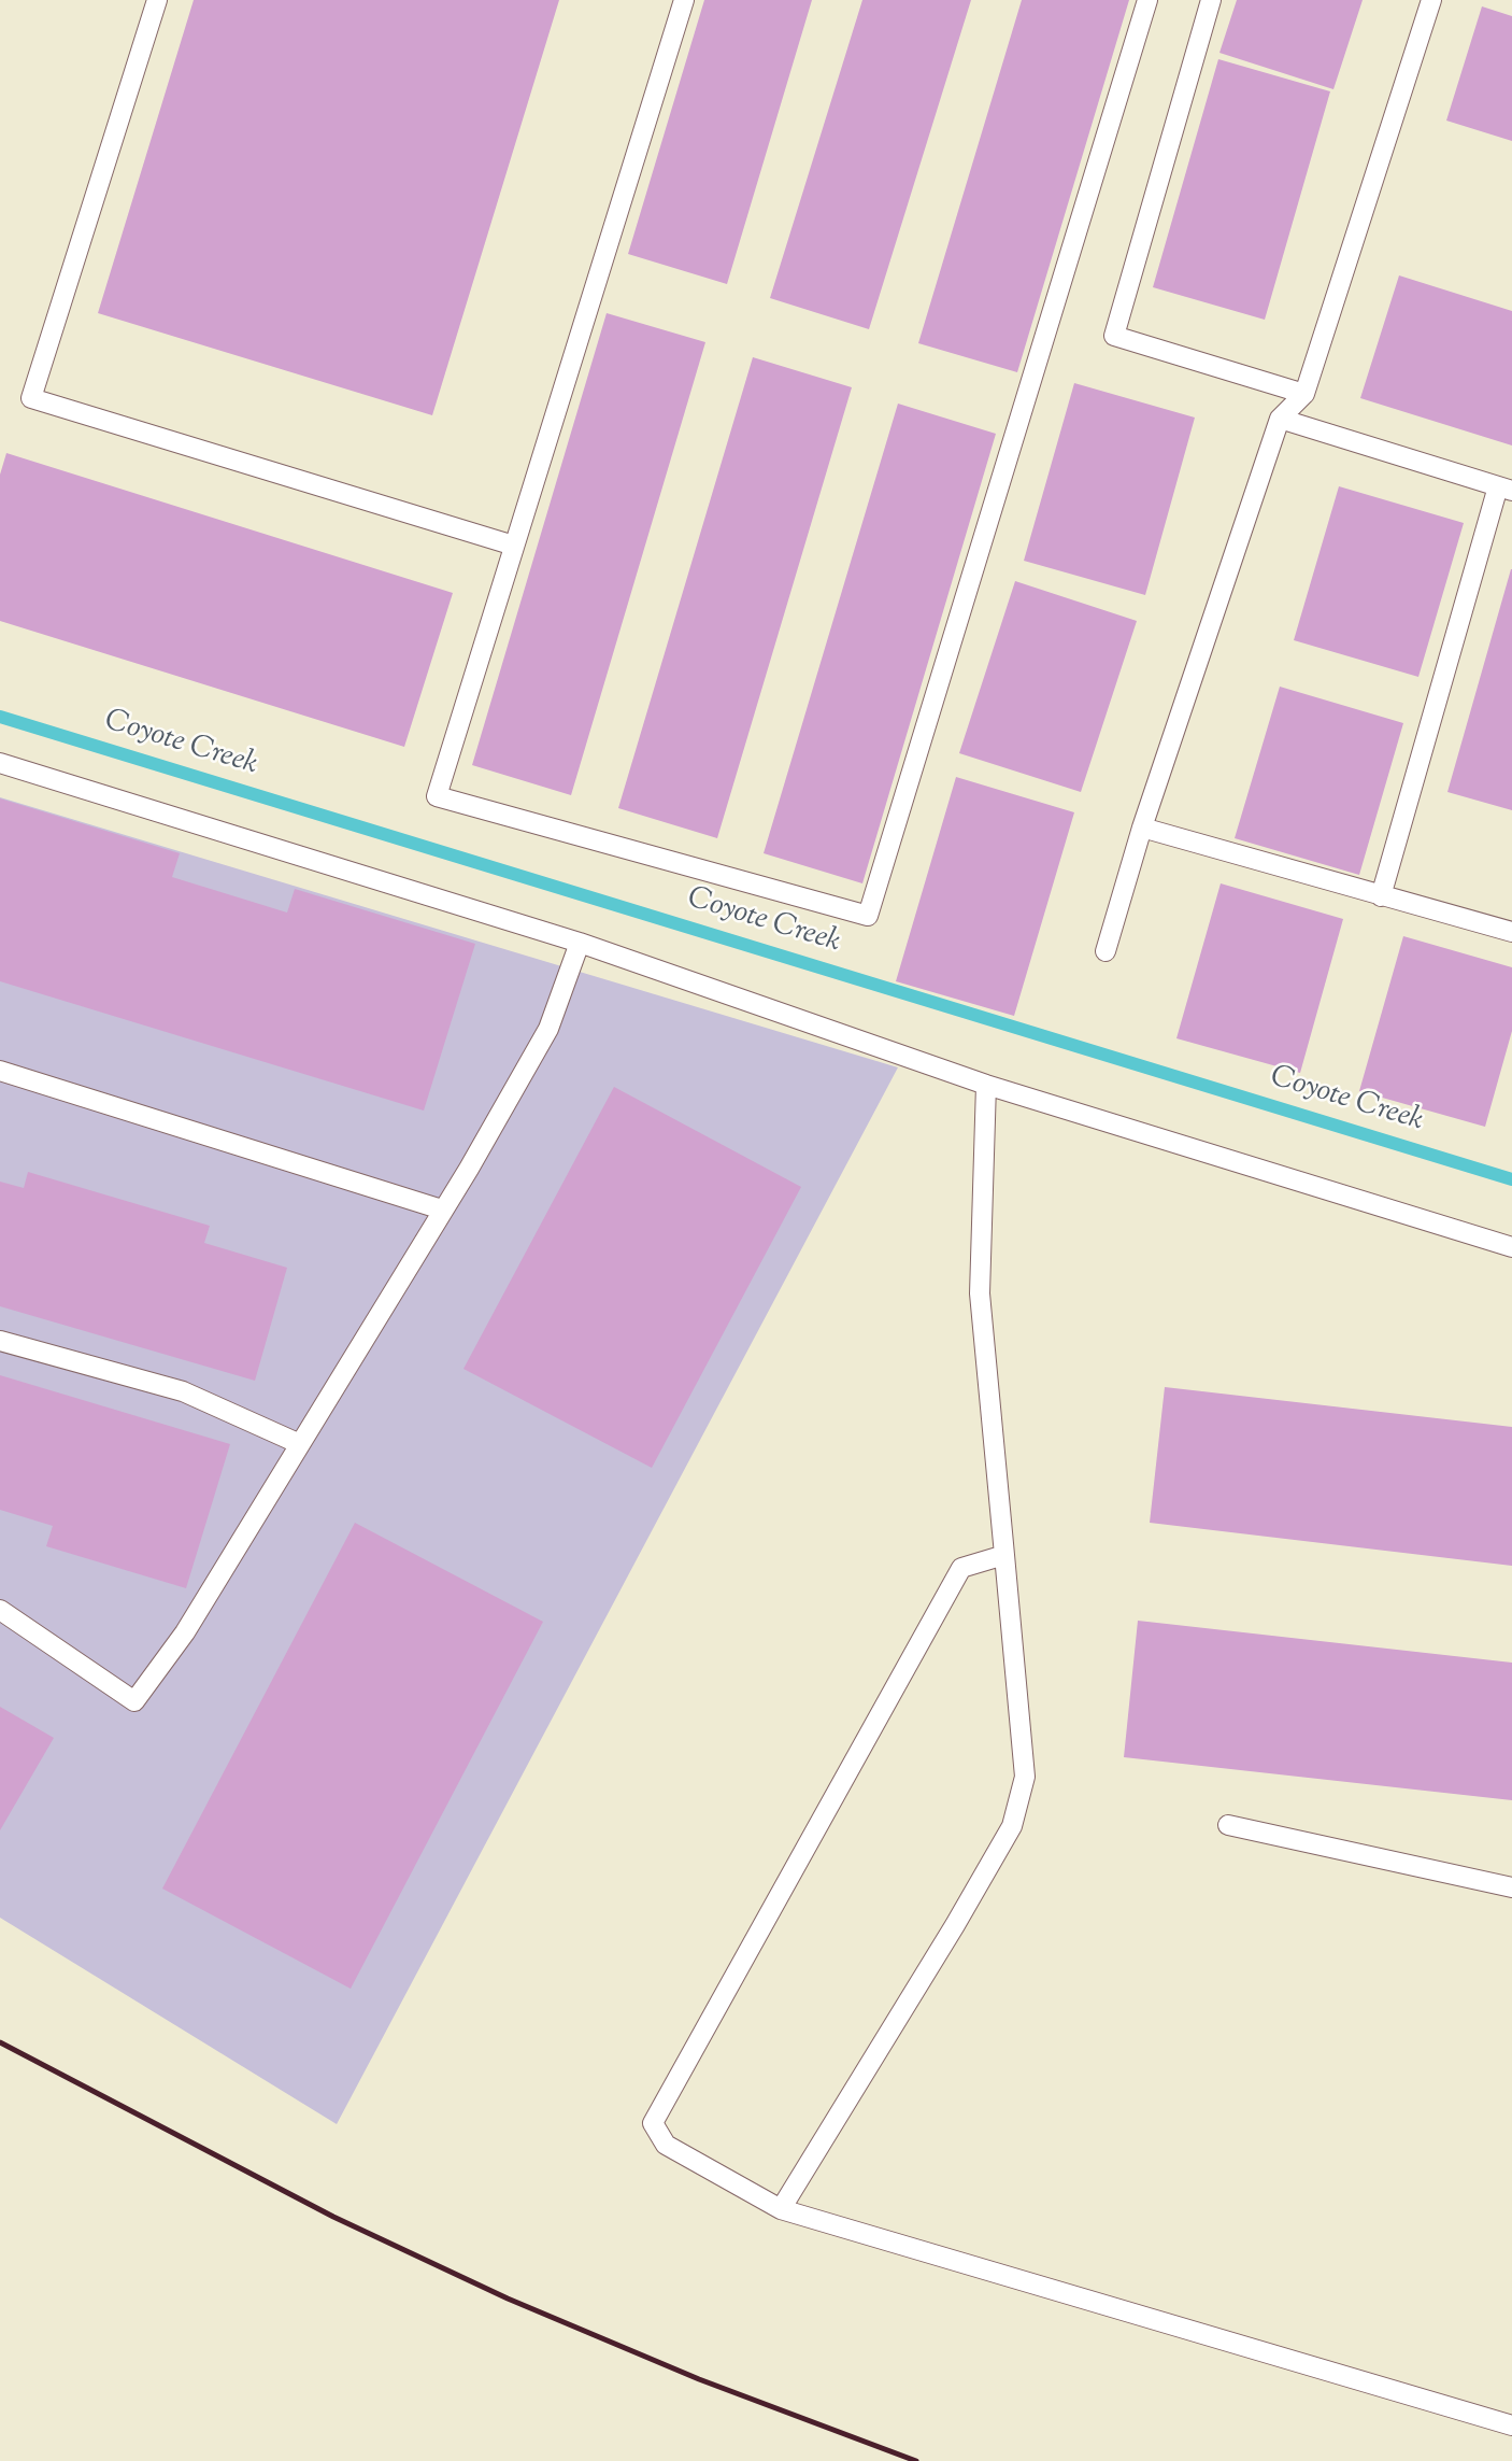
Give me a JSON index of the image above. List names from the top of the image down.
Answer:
{
  "water": ["Coyote Creek"]
}
